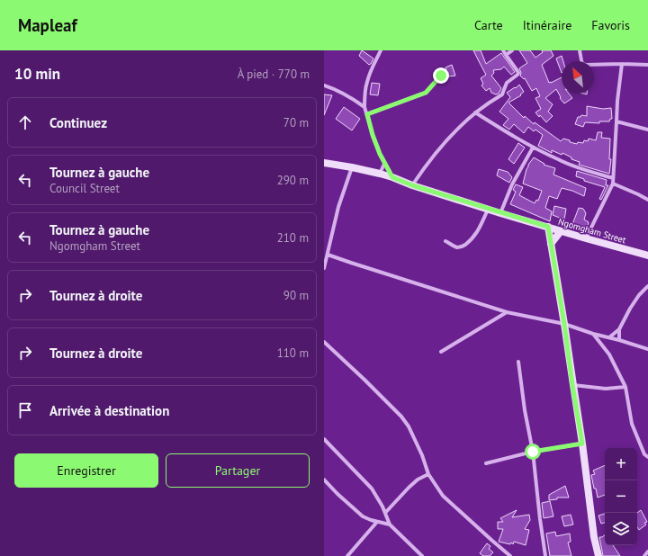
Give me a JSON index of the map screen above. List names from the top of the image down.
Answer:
{
  "streets": {
    "street": ["Ngomgham Street"]
  },
  "north": "top left",
  "page": {
    "header": "Mapleaf",
    "nav": ["Carte", "Itinéraire", "Favoris"],
    "heading": ["10 min", "À pied · 770 m"],
    "list": [
      ["Continuez", "70 m"],
      ["Tournez à gauche", "Council Street", "290 m"],
      ["Tournez à gauche", "Ngomgham Street", "210 m"],
      ["Tournez à droite", "90 m"],
      ["Tournez à droite", "110 m"],
      "Arrivée à destination"
    ],
    "buttons": ["Enregistrer", "Partager"],
    "map_buttons": ["+", "−"]
  }
}
